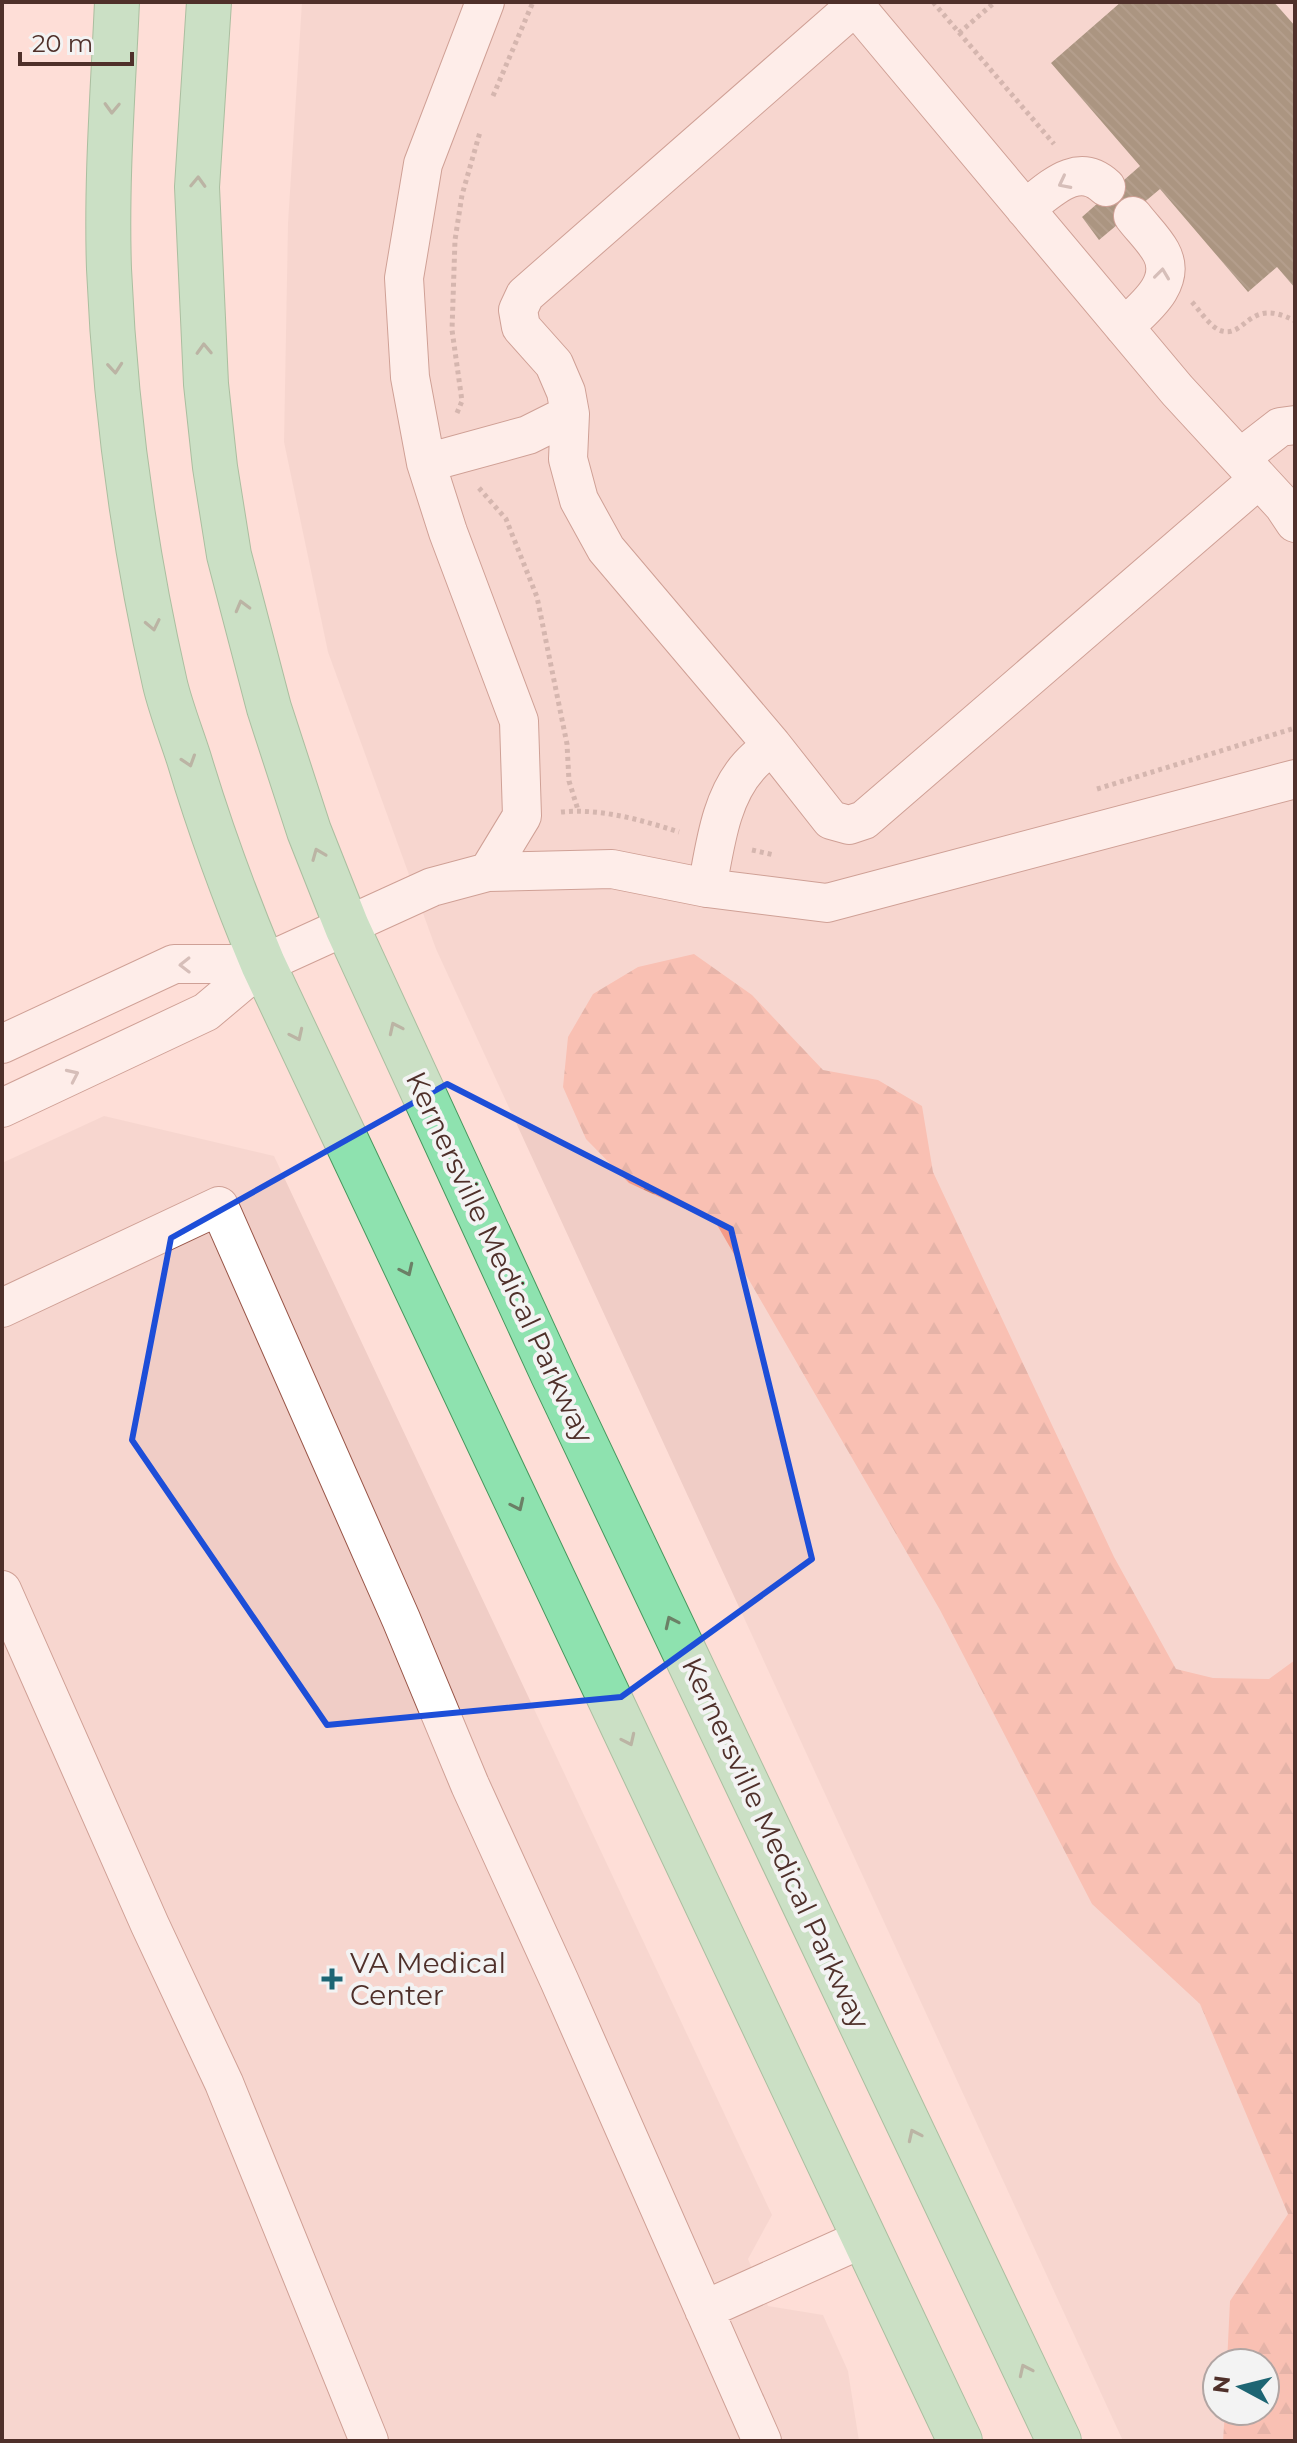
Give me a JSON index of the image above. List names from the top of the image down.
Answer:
{
  "streets": {
    "main road": ["Kernersville Medical Parkway"]
  },
  "places": {
    "health": ["VA Medical Center"]
  },
  "scale_bar": "20 m",
  "north": "left"
}
